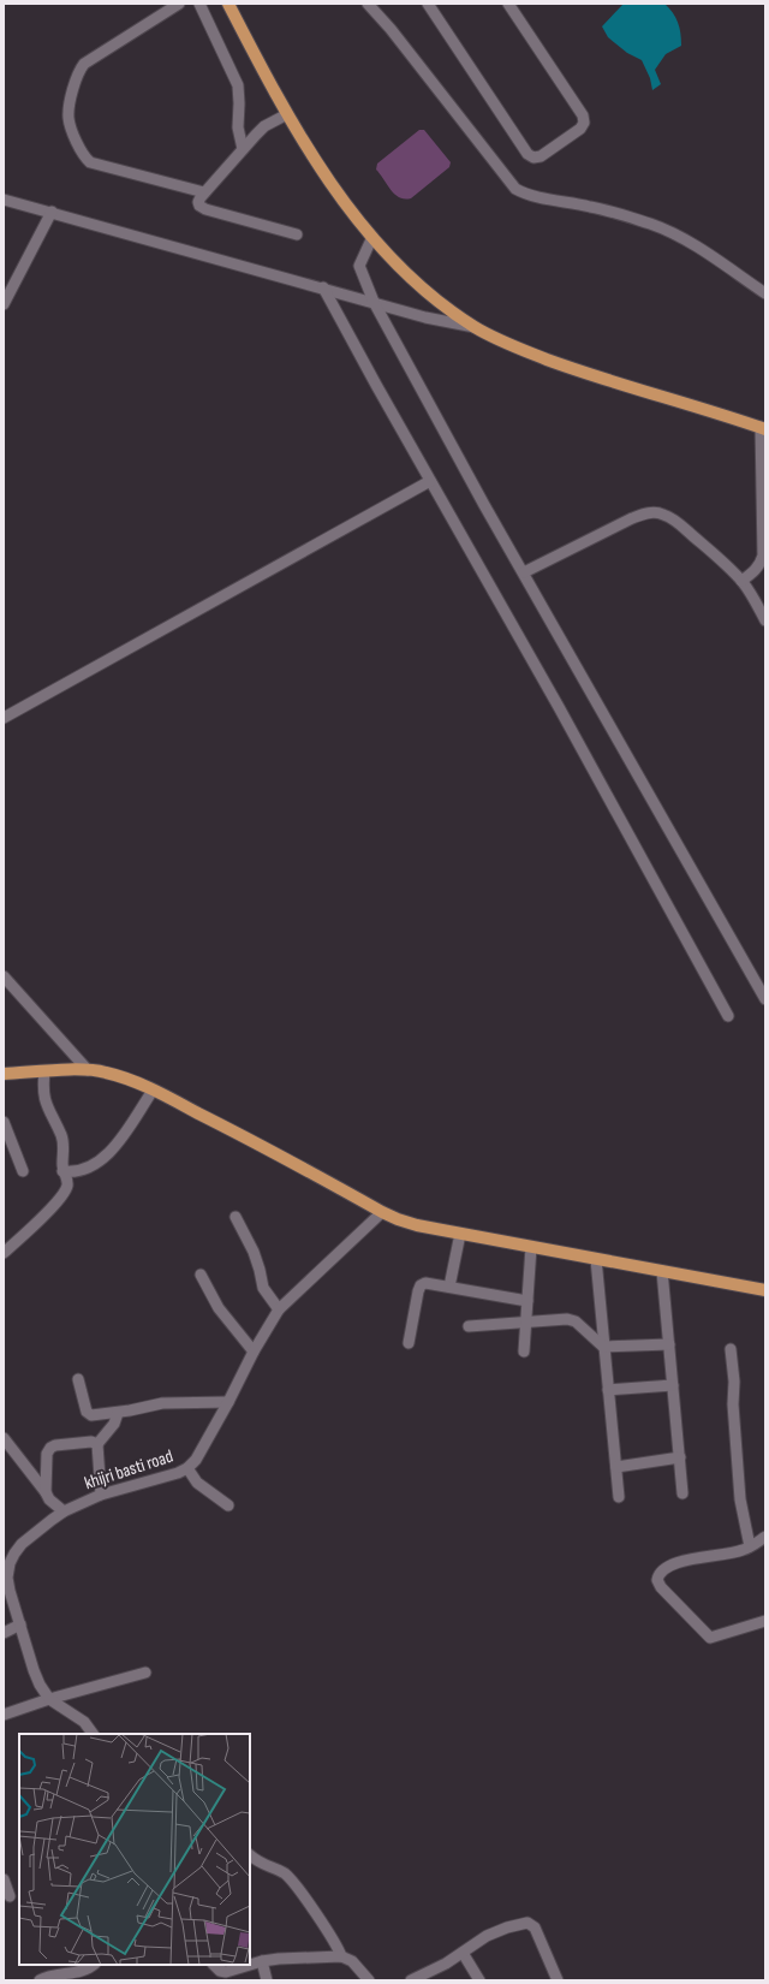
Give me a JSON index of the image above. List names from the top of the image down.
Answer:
{
  "streets": {
    "street": ["khijri basti road"]
  }
}
